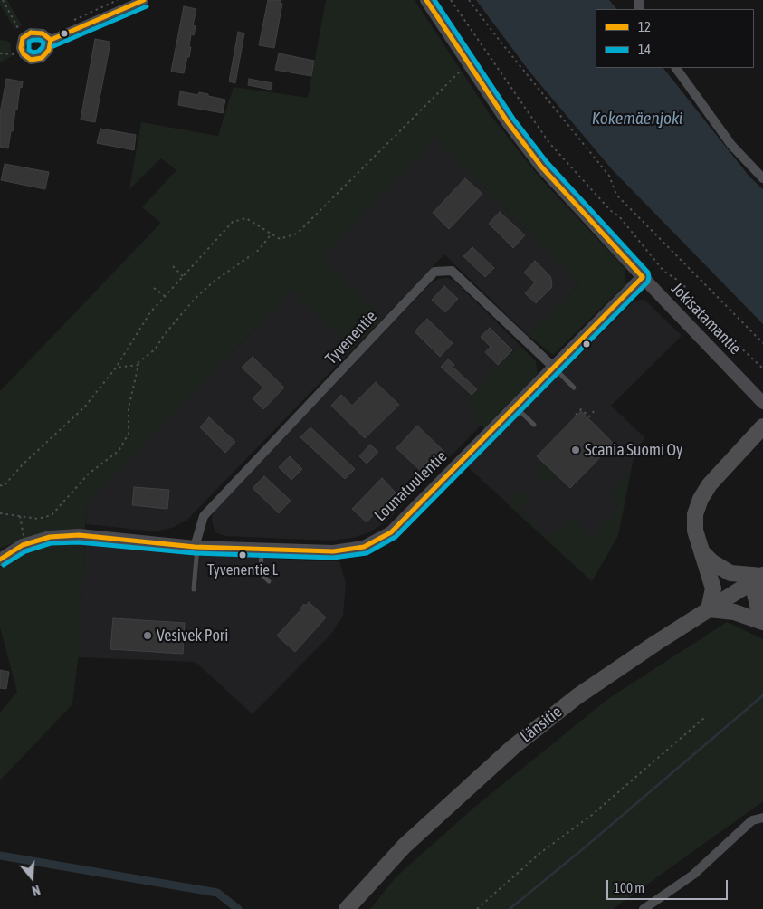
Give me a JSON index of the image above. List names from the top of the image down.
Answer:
{
  "streets": {
    "highway": ["Länsitie"],
    "street": ["Jokisatamantie", "Tyvenentie", "Lounatuulentie"]
  },
  "crossings": [
    ["Jokisatamantie", "Lounatuulentie"],
    ["Tyvenentie", "Lounatuulentie"]
  ],
  "water": ["Kokemäenjoki"],
  "places": ["Scania Suomi Oy", "Tyvenentie L", "Vesivek Pori"],
  "lines": ["transit line 12", "transit line 14"],
  "legend": ["12", "14"],
  "scale_bar": "100 m",
  "north": "bottom"
}
